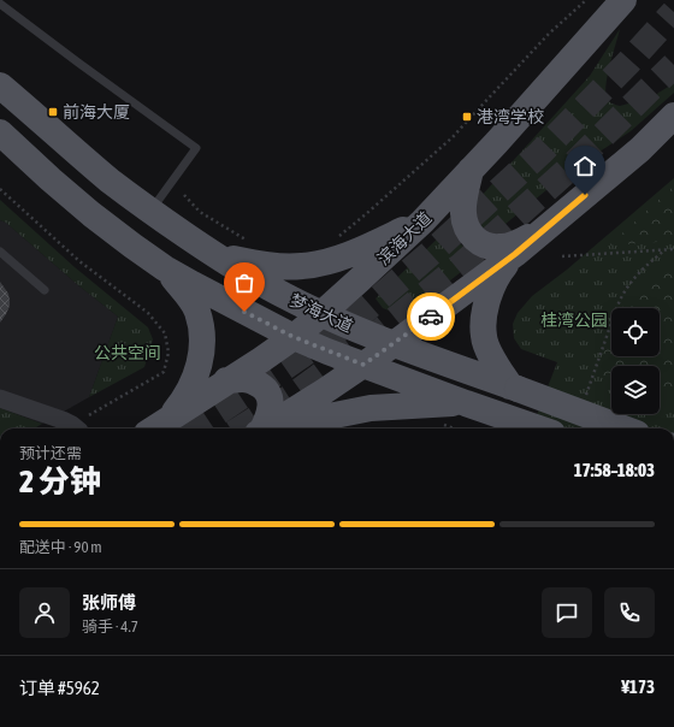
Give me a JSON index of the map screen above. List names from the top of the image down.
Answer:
{
  "streets": {
    "main road": ["滨海大道", "梦海大道"]
  },
  "crossings": [
    ["滨海大道", "梦海大道"]
  ],
  "parks": ["桂湾公园", "公共空间"],
  "places": {
    "transit": ["前海大厦", "港湾学校"]
  },
  "page": {
    "heading": ["2 分钟", "预计还需", "17:58–18:03"],
    "panel": [
      "张师傅",
      "骑手 · 4.7",
      "订单 #5962",
      "¥173"
    ],
    "bar": "配送中 · 90 m"
  }
}
